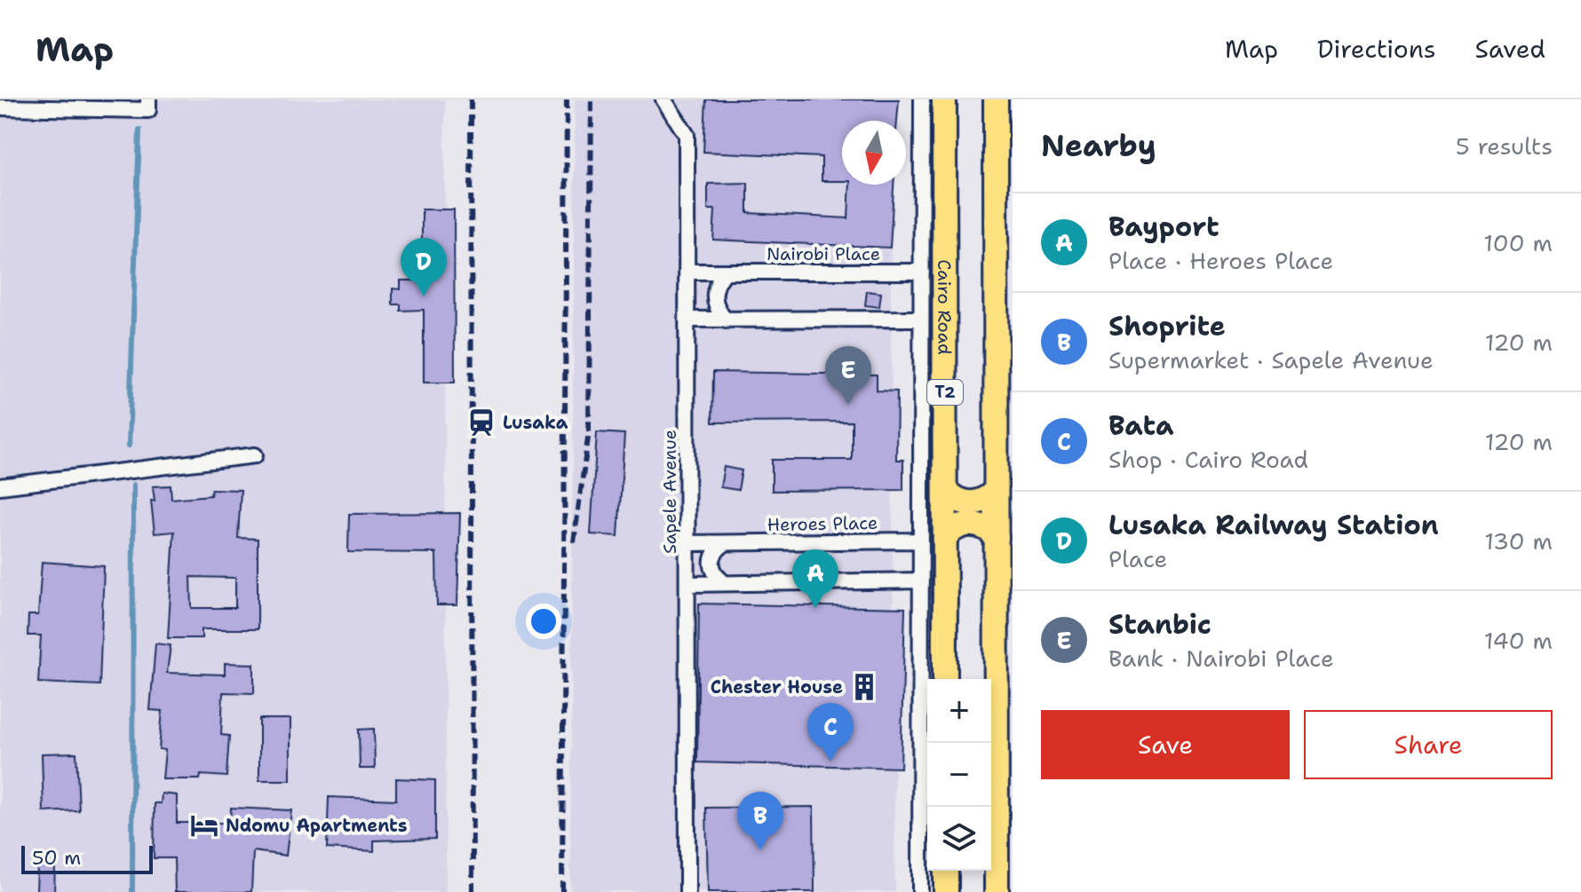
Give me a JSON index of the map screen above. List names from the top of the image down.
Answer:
{
  "streets": {
    "main road": ["Cairo Road", "T2"],
    "street": ["Nairobi Place", "Sapele Avenue", "Heroes Place"]
  },
  "crossings": [
    ["Nairobi Place", "Sapele Avenue"],
    ["Sapele Avenue", "Heroes Place"]
  ],
  "places": {
    "station": ["Lusaka"],
    "building": ["Chester House"],
    "hotel": ["Ndomu Apartments"]
  },
  "scale_bar": "50 m",
  "north": "bottom",
  "page": {
    "header": "Map",
    "nav": ["Map", "Directions", "Saved"],
    "heading": ["Nearby", "5 results"],
    "list": [
      {
        "mark": "A",
        "name": "Bayport",
        "note": "Place · Heroes Place",
        "value": "100 m"
      },
      {
        "mark": "B",
        "name": "Shoprite",
        "note": "Supermarket · Sapele Avenue",
        "value": "120 m"
      },
      {
        "mark": "C",
        "name": "Bata",
        "note": "Shop · Cairo Road",
        "value": "120 m"
      },
      {
        "mark": "D",
        "name": "Lusaka Railway Station",
        "note": "Place",
        "value": "130 m"
      },
      {
        "mark": "E",
        "name": "Stanbic",
        "note": "Bank · Nairobi Place",
        "value": "140 m"
      }
    ],
    "pins": [
      "D",
      "E",
      "A",
      "C",
      "B"
    ],
    "map_buttons": ["+", "−"],
    "buttons": ["Save", "Share"],
    "scale": "50 m"
  }
}
